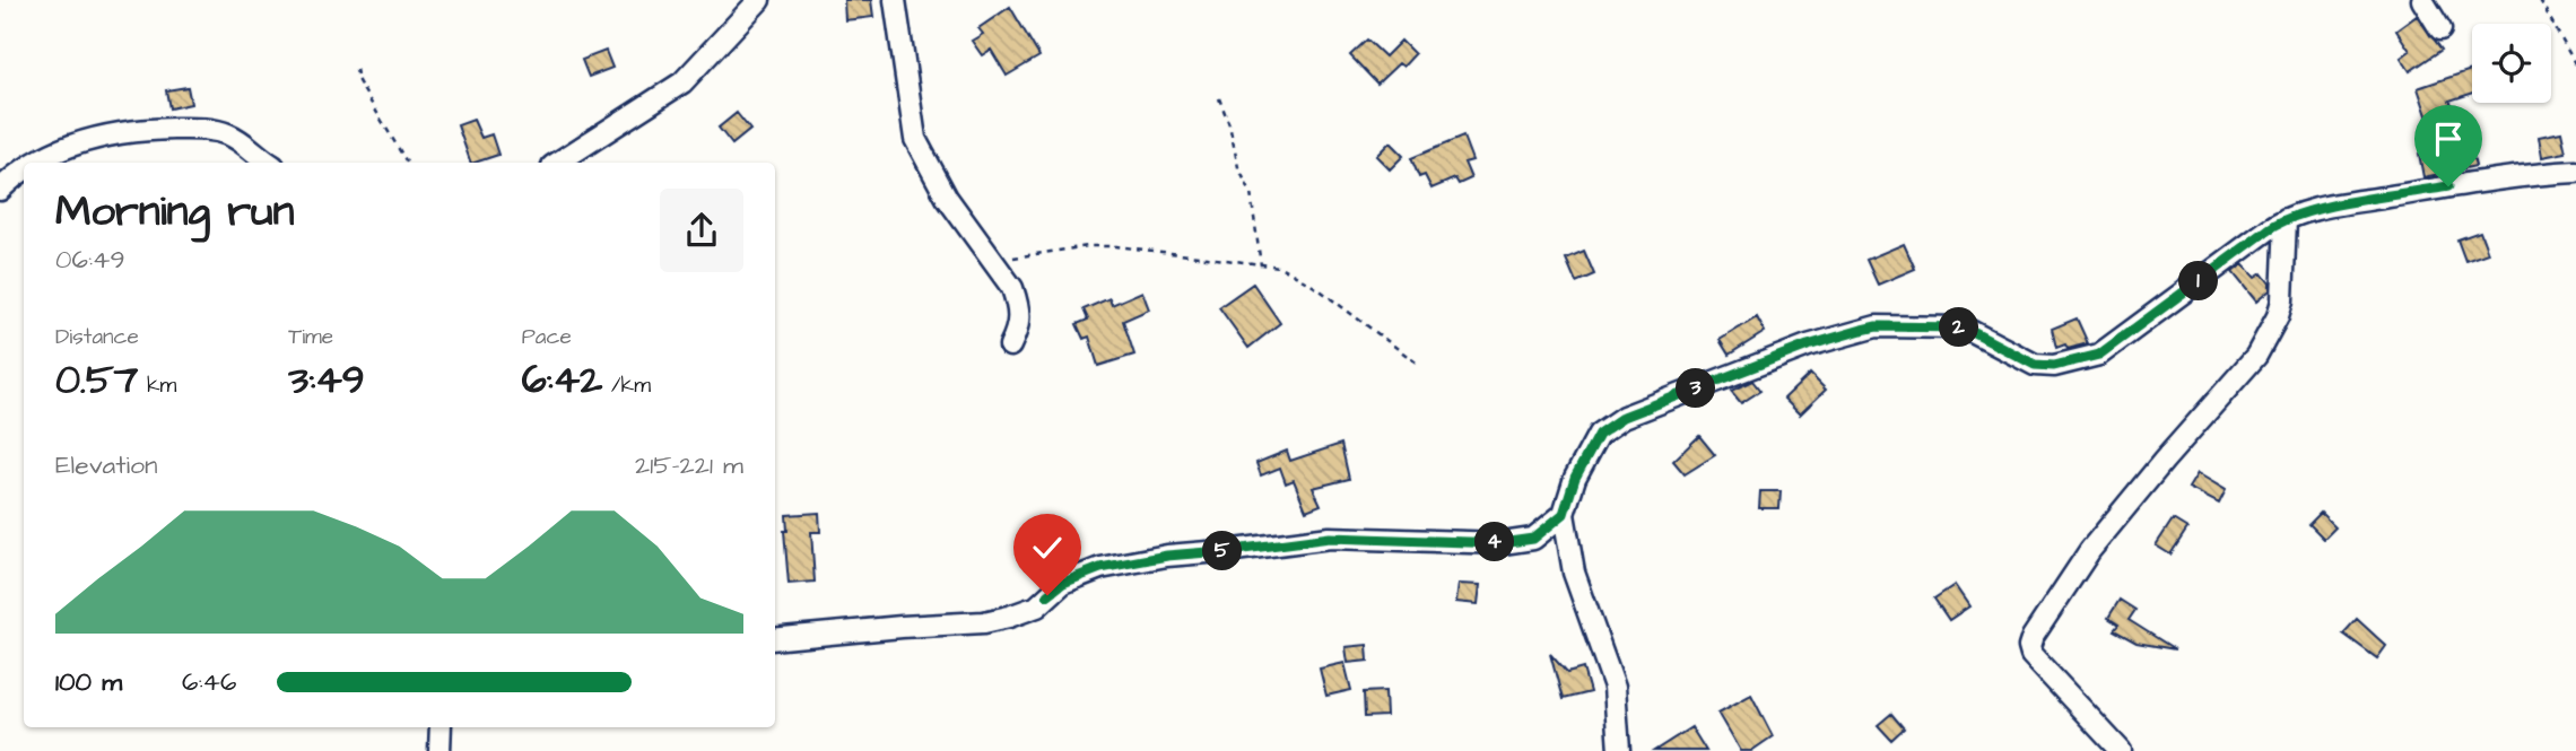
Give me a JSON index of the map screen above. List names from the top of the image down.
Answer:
{
  "page": {
    "heading": ["Morning run", "06:49"],
    "pins": [
      "1",
      "2",
      "3",
      "4",
      "5"
    ],
    "stats": [
      ["Distance", "0.57 km"],
      ["Time", "3:49"],
      ["Pace", "6:42 /km"]
    ],
    "chart": ["Elevation", "215–221 m"],
    "list": [
      {
        "name": "100 m",
        "note": "6:46"
      }
    ]
  }
}
